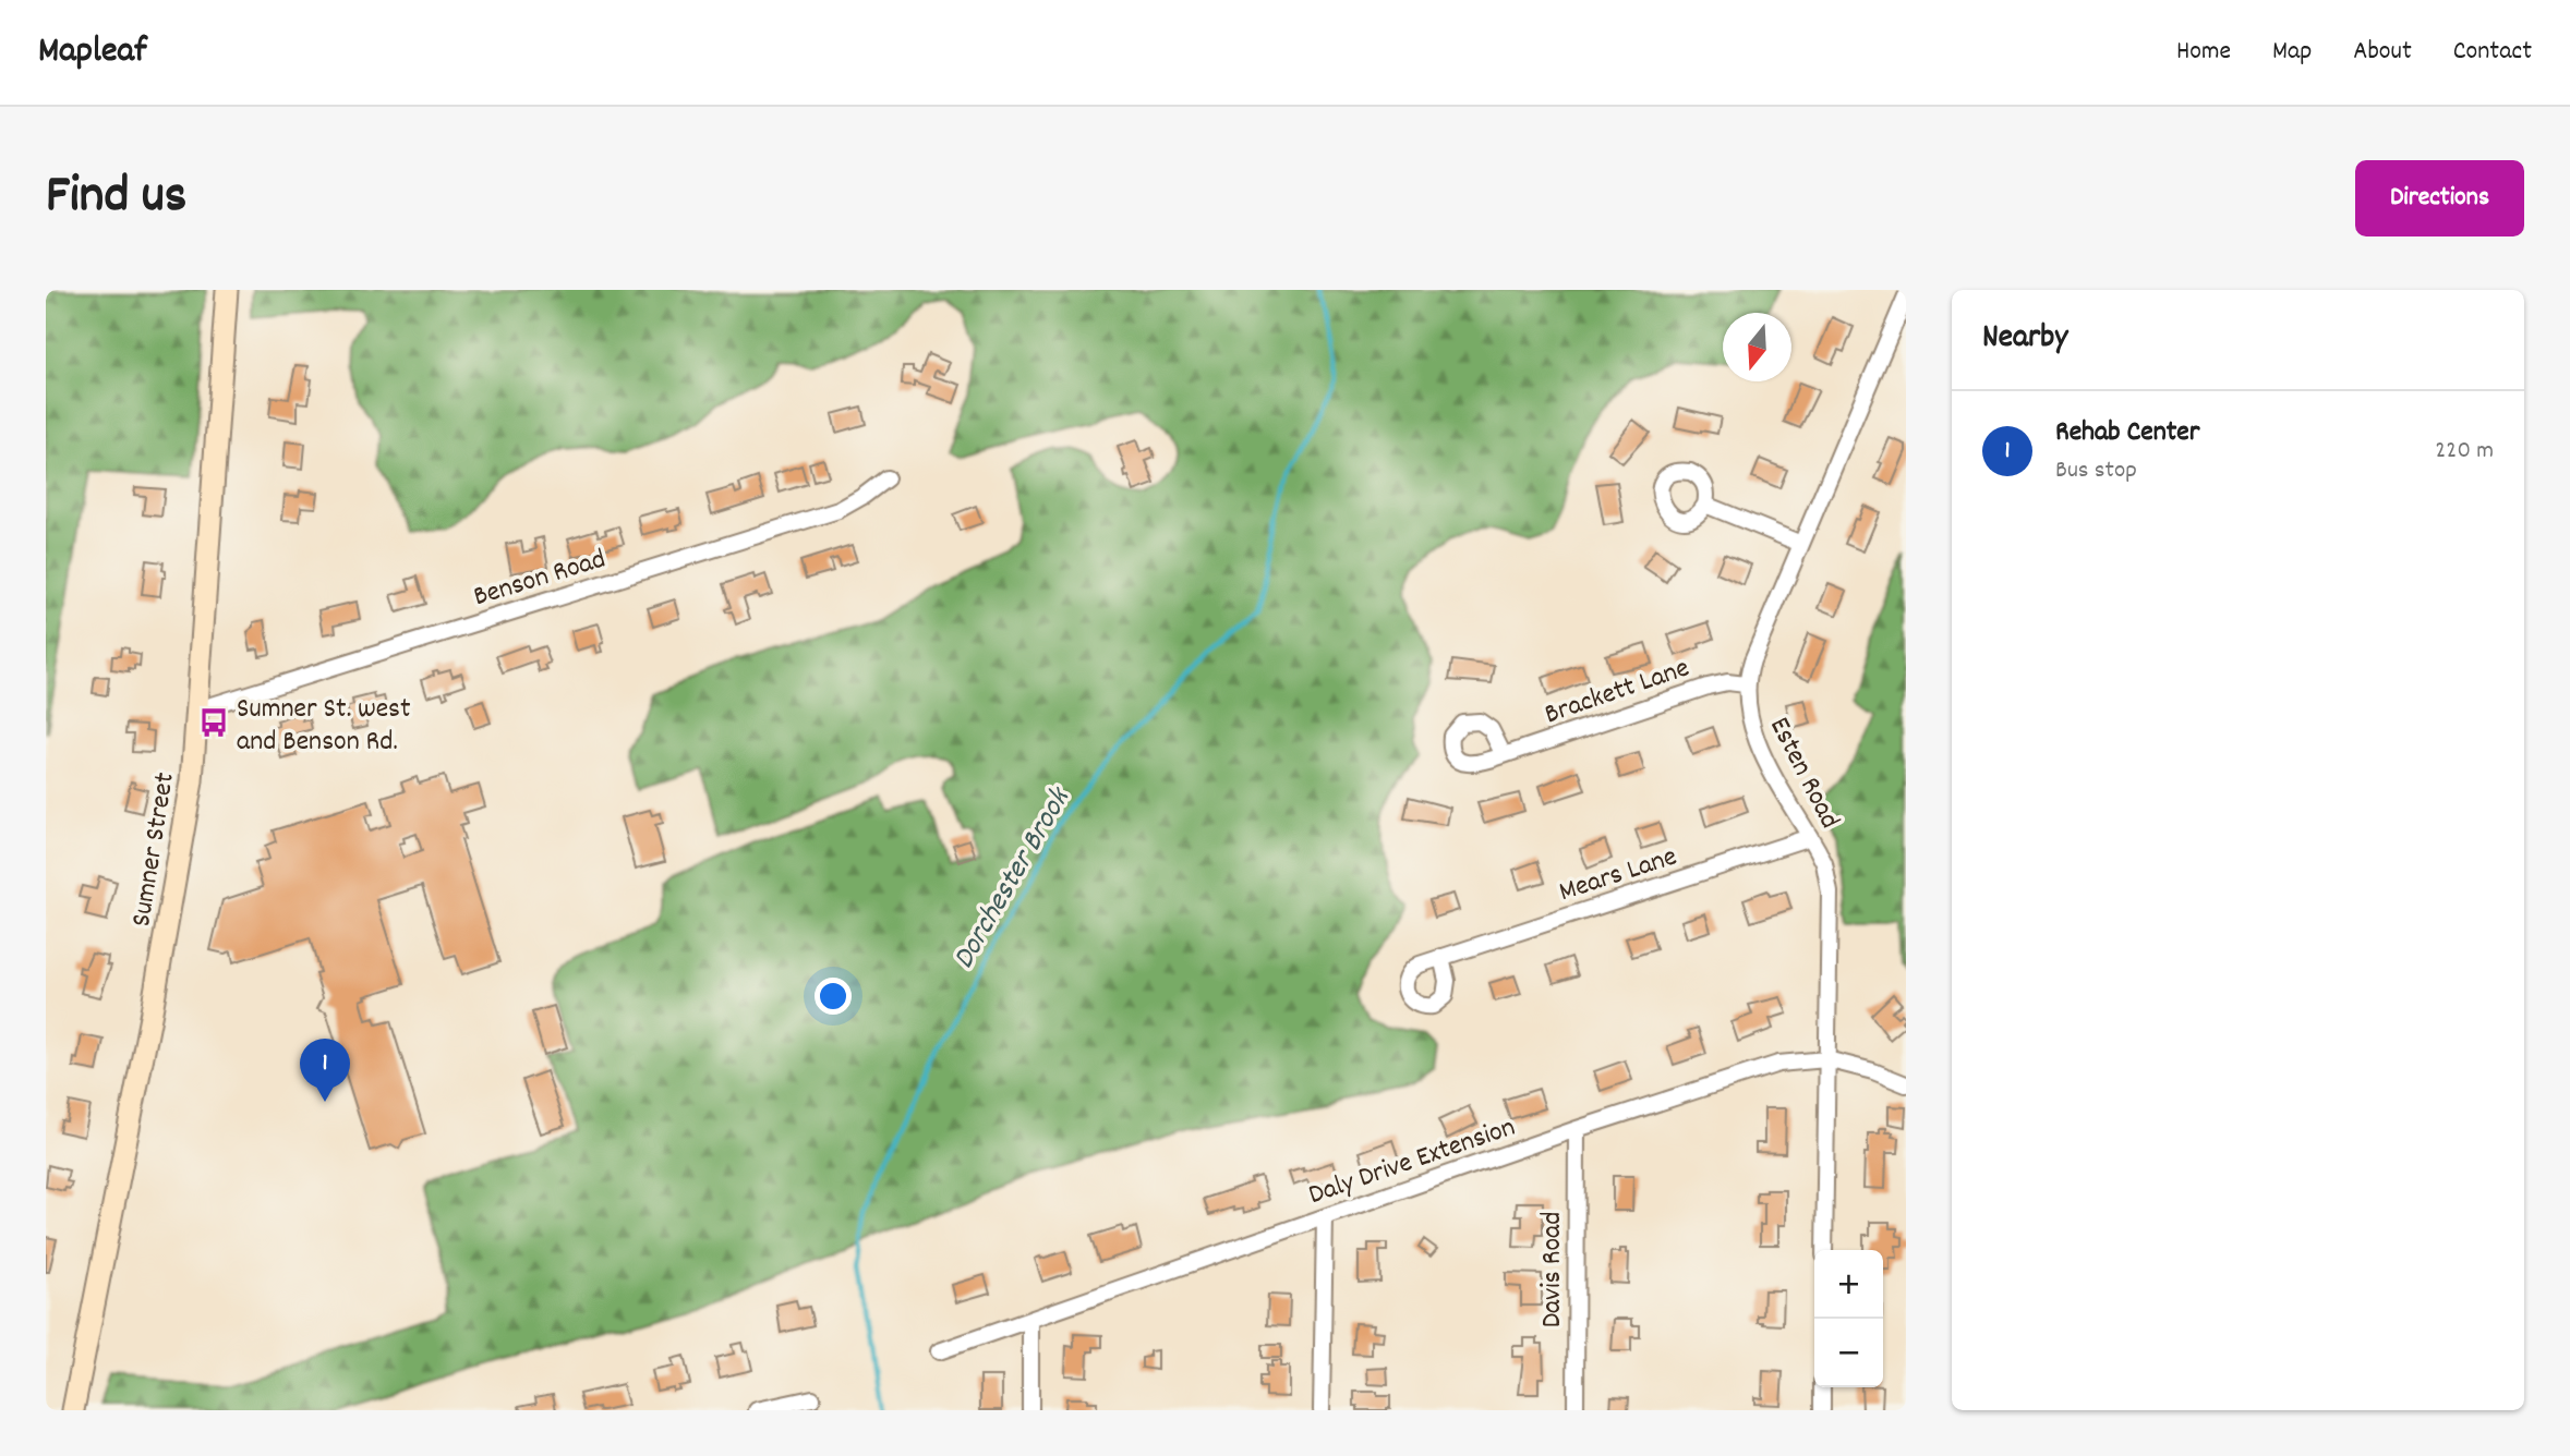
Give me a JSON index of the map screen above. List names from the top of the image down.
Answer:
{
  "streets": {
    "main road": ["Sumner Street"],
    "street": [
      "Benson Road",
      "Brackett Lane",
      "Esten Road",
      "Mears Lane",
      "Daly Drive Extension",
      "Davis Road"
    ]
  },
  "crossings": [
    ["Benson Road", "Sumner Street"],
    ["Brackett Lane", "Esten Road"],
    ["Esten Road", "Mears Lane"],
    ["Esten Road", "Daly Drive Extension"],
    ["Daly Drive Extension", "Davis Road"]
  ],
  "water": ["Dorchester Brook"],
  "places": {
    "bus stop": ["Sumner St. west and Benson Rd."]
  },
  "north": "bottom",
  "page": {
    "header": "Mapleaf",
    "nav": [
      "Home",
      "Map",
      "About",
      "Contact"
    ],
    "title": "Find us",
    "buttons": "Directions",
    "heading": "Nearby",
    "list": [
      {
        "mark": "1",
        "name": "Rehab Center",
        "note": "Bus stop",
        "value": "220 m"
      }
    ],
    "pins": "1",
    "map_buttons": ["+", "−"]
  }
}
